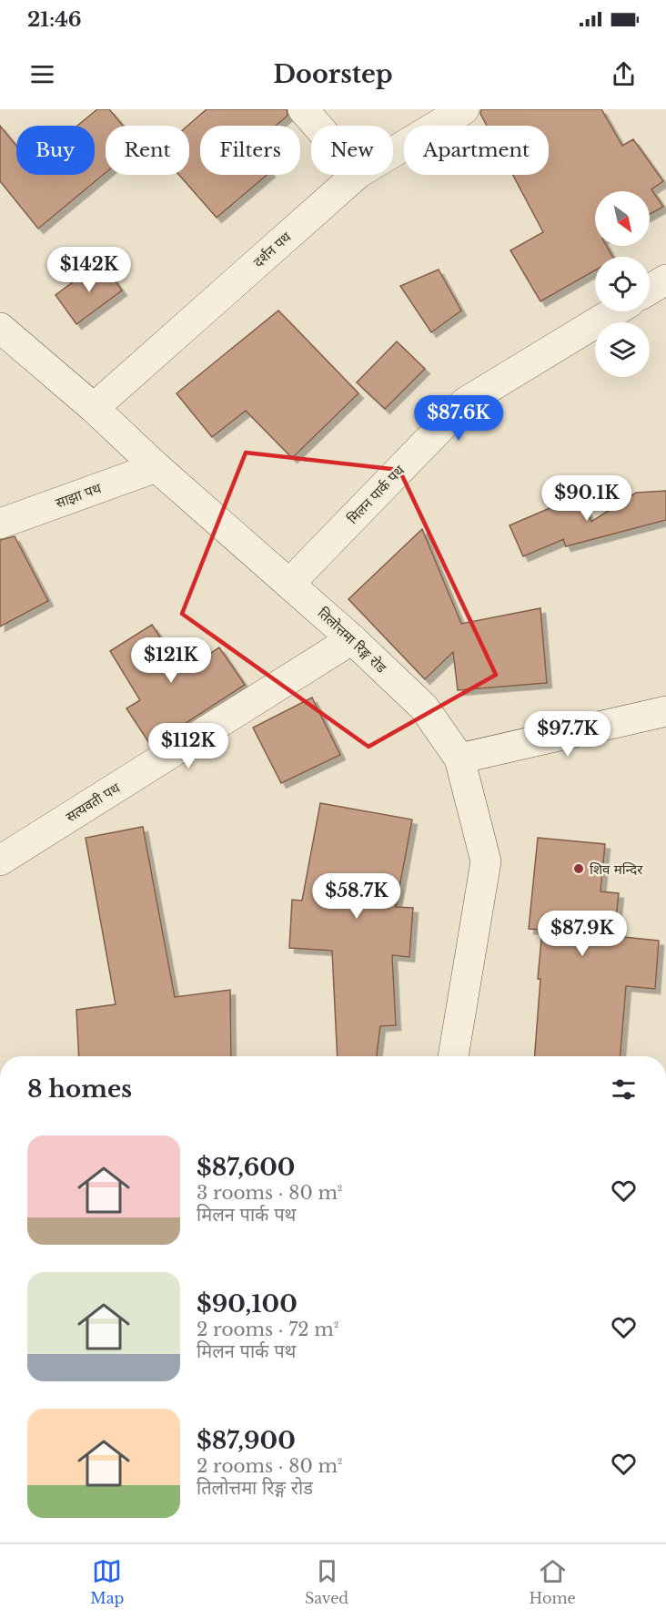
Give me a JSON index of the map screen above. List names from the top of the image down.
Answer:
{
  "streets": {
    "street": [
      "दर्शन पथ",
      "मिलन पार्क पथ",
      "साझा पथ",
      "तिलोत्तमा रिङ्ग रोड",
      "सत्यवती पथ"
    ]
  },
  "crossings": [
    ["दर्शन पथ", "तिलोत्तमा रिङ्ग रोड"],
    ["मिलन पार्क पथ", "तिलोत्तमा रिङ्ग रोड"],
    ["साझा पथ", "तिलोत्तमा रिङ्ग रोड"],
    ["तिलोत्तमा रिङ्ग रोड", "सत्यवती पथ"]
  ],
  "places": ["शिव मन्दिर"],
  "north": "bottom right",
  "page": {
    "status": "21:46",
    "header": "Doorstep",
    "chip": [
      "Buy",
      "Rent",
      "Filters",
      "New",
      "Apartment"
    ],
    "price": [
      "$142K",
      "$87.6K",
      "$90.1K",
      "$121K",
      "$97.7K",
      "$112K",
      "$58.7K",
      "$87.9K"
    ],
    "heading": "8 homes",
    "list": [
      {
        "name": "$87,600",
        "note": "3 rooms · 80 m² · मिलन पार्क पथ"
      },
      {
        "name": "$90,100",
        "note": "2 rooms · 72 m² · मिलन पार्क पथ"
      },
      {
        "name": "$87,900",
        "note": "2 rooms · 80 m² · तिलोत्तमा रिङ्ग रोड"
      }
    ],
    "tabs": ["Map", "Saved", "Home"]
  }
}
